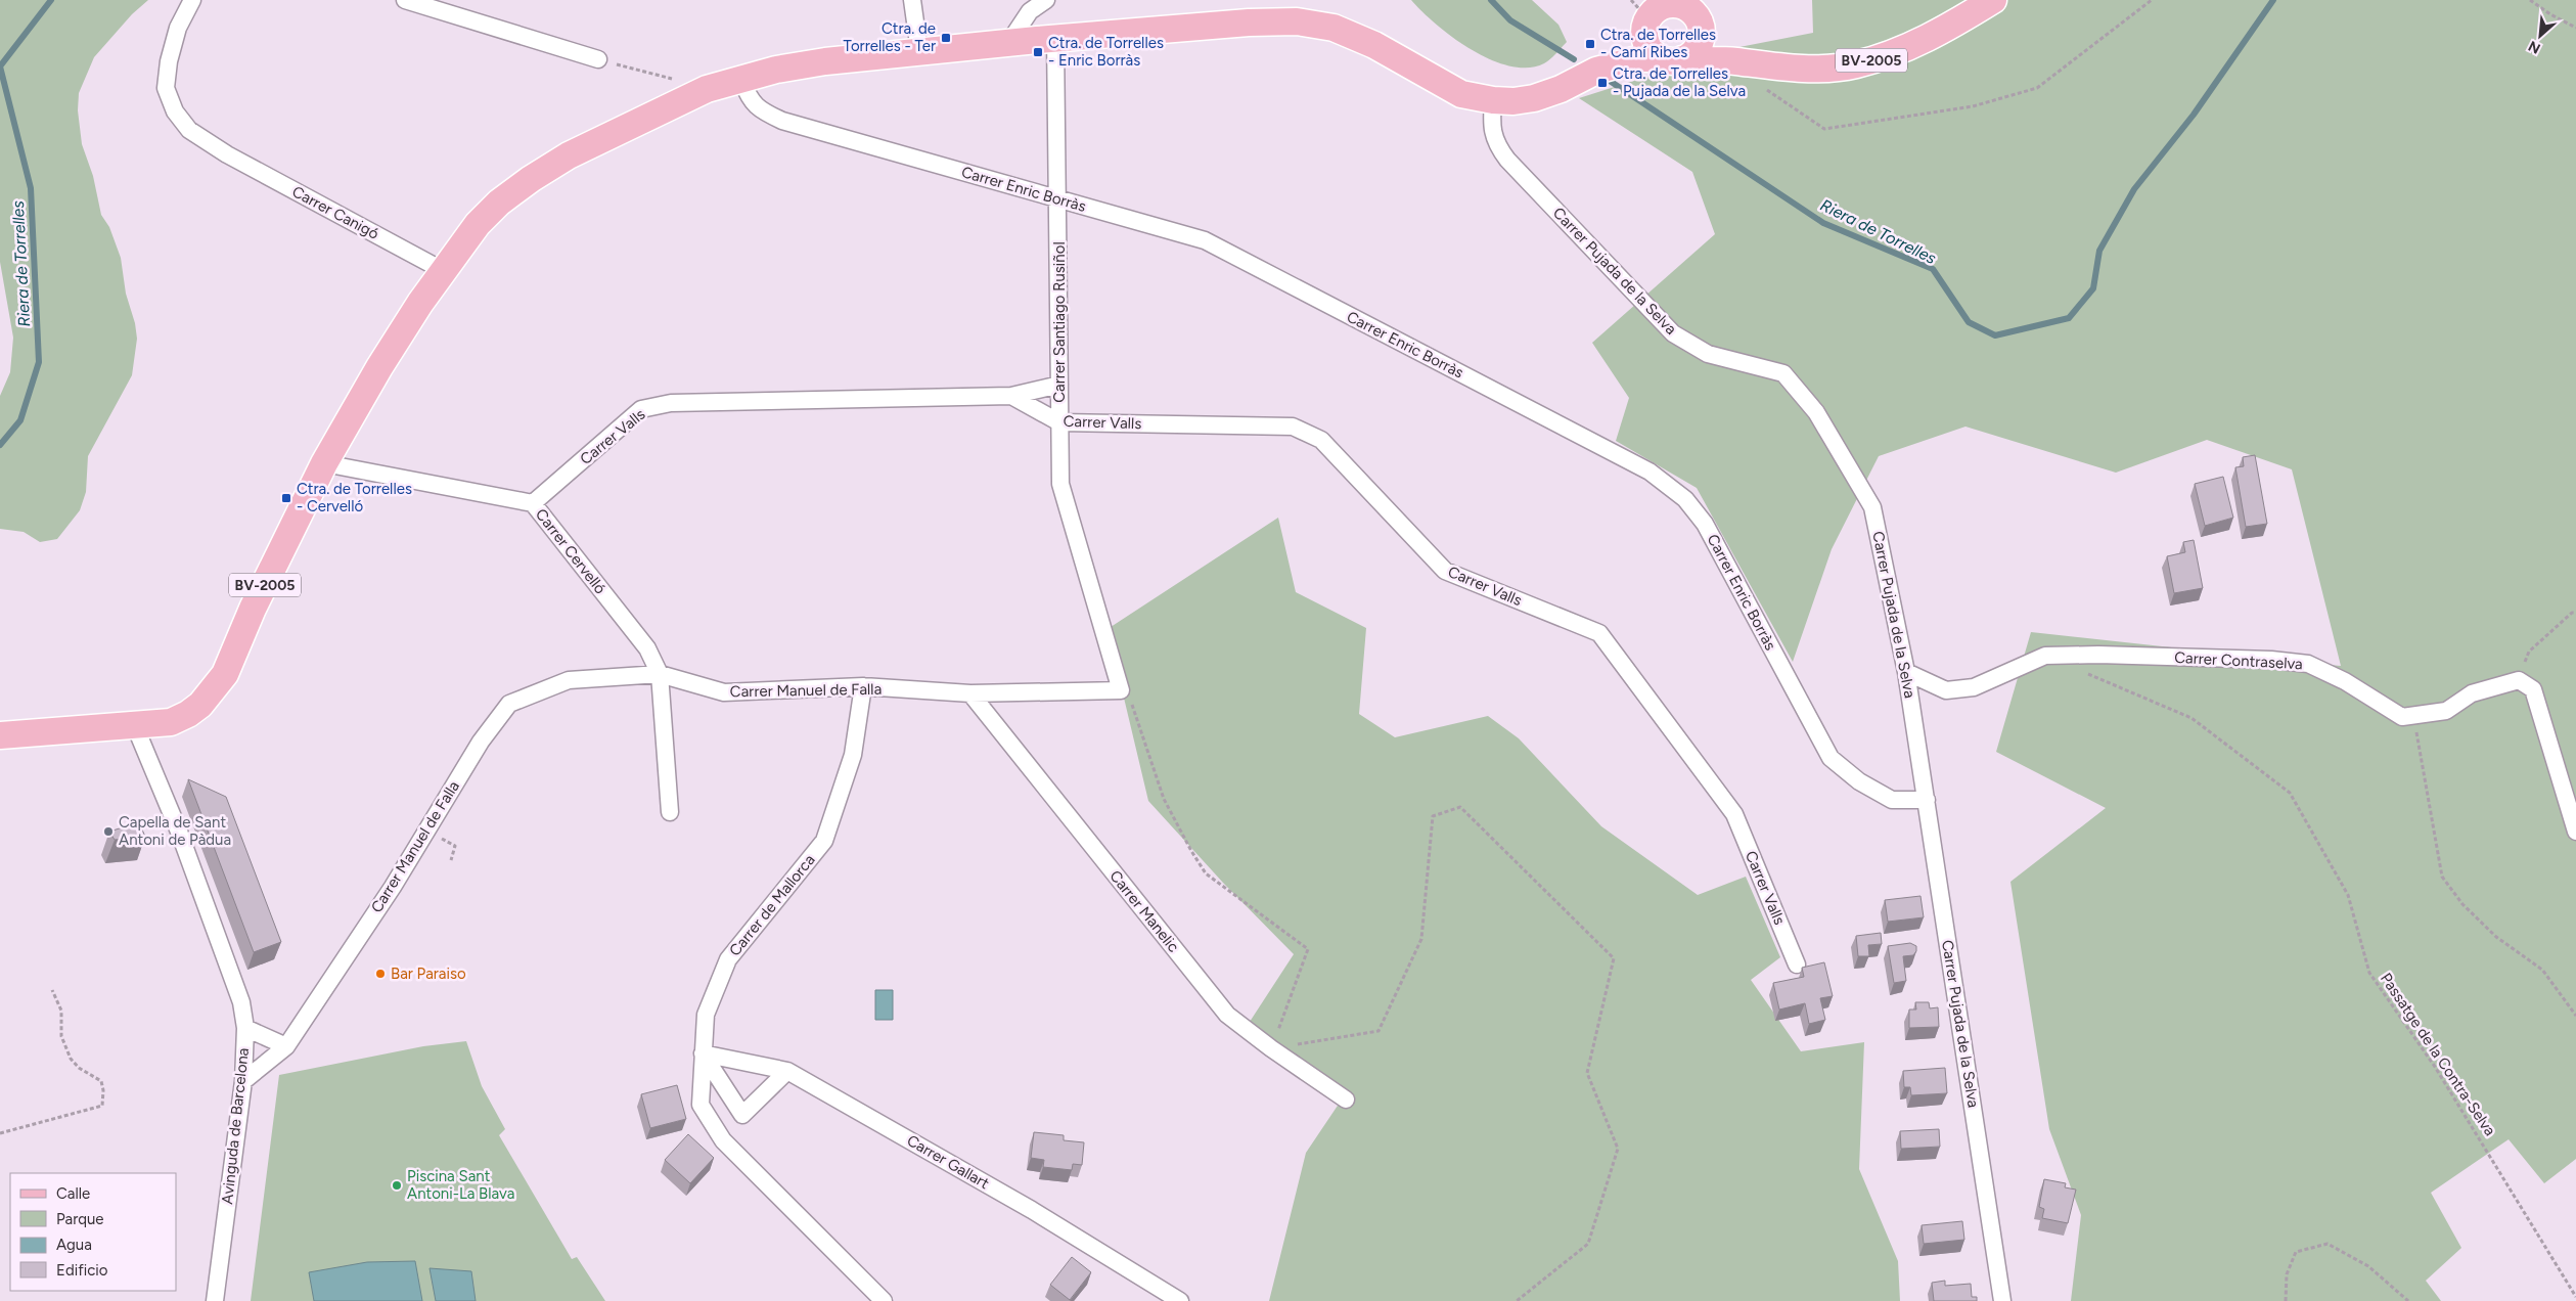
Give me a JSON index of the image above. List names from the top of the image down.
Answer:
{
  "streets": {
    "main road": ["BV-2005"],
    "street": [
      "Carrer Enric Borràs",
      "Carrer Canigó",
      "Carrer Pujada de la Selva",
      "Carrer Santiago Rusiñol",
      "Carrer Valls",
      "Carrer Cervelló",
      "Carrer Contraselva",
      "Carrer Manuel de Falla",
      "Carrer de Mallorca",
      "Carrer Manelic",
      "Avinguda de Barcelona",
      "Carrer Gallart"
    ],
    "path": ["Passatge de la Contra-Selva"]
  },
  "crossings": [
    ["BV-2005", "Carrer Enric Borràs"],
    ["BV-2005", "Carrer Canigó"],
    ["BV-2005", "Carrer Pujada de la Selva"],
    ["BV-2005", "Carrer Santiago Rusiñol"],
    ["BV-2005", "Carrer Cervelló"],
    ["BV-2005", "Avinguda de Barcelona"],
    ["Carrer Enric Borràs", "Carrer Pujada de la Selva"],
    ["Carrer Enric Borràs", "Carrer Santiago Rusiñol"],
    ["Carrer Pujada de la Selva", "Carrer Contraselva"],
    ["Carrer Santiago Rusiñol", "Carrer Valls"],
    ["Carrer Santiago Rusiñol", "Carrer Manuel de Falla"],
    ["Carrer Valls", "Carrer Cervelló"],
    ["Carrer Cervelló", "Carrer Manuel de Falla"],
    ["Carrer Manuel de Falla", "Carrer de Mallorca"],
    ["Carrer Manuel de Falla", "Carrer Manelic"],
    ["Carrer Manuel de Falla", "Avinguda de Barcelona"],
    ["Carrer de Mallorca", "Carrer Gallart"]
  ],
  "water": ["Riera de Torrelles"],
  "places": {
    "transit": [
      "Ctra. de Torrelles - Ter",
      "Ctra. de Torrelles - Camí Ribes",
      "Ctra. de Torrelles - Enric Borràs",
      "Ctra. de Torrelles - Pujada de la Selva",
      "Ctra. de Torrelles - Cervelló"
    ],
    "other": ["Capella de Sant Antoni de Pàdua", "Bar Paraiso", "Piscina Sant Antoni-La Blava"]
  },
  "legend": [
    "Calle",
    "Parque",
    "Agua",
    "Edificio"
  ],
  "north": "bottom left"
}
